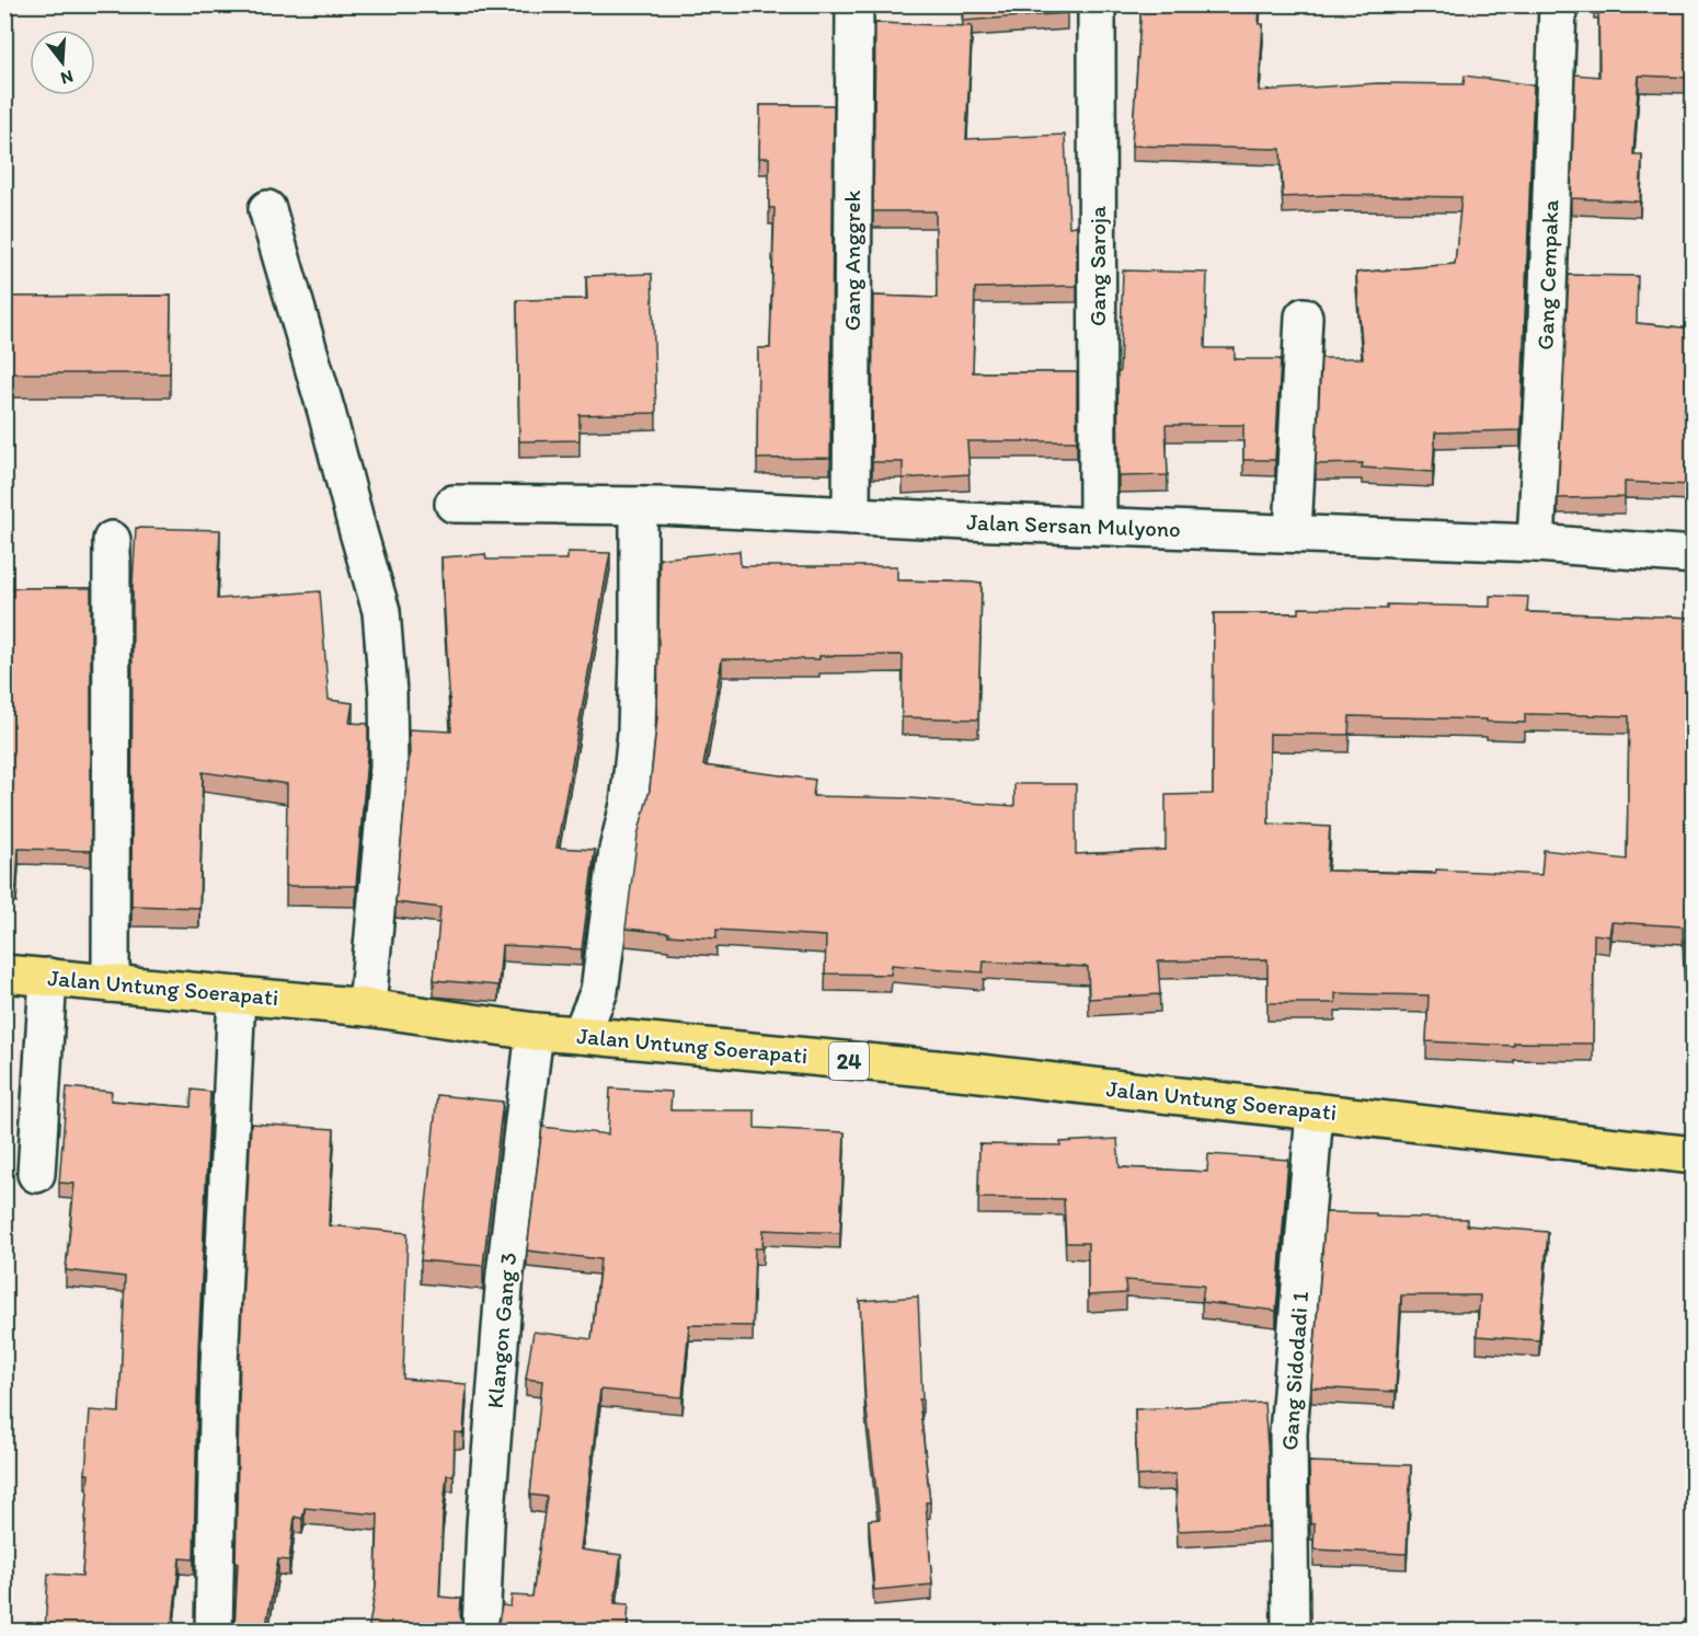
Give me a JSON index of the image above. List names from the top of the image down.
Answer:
{
  "streets": {
    "highway": ["Jalan Untung Soerapati", "24"],
    "street": [
      "Gang Anggrek",
      "Gang Saroja",
      "Gang Cempaka",
      "Jalan Sersan Mulyono",
      "Klangon Gang 3",
      "Gang Sidodadi 1"
    ]
  },
  "crossings": [
    ["Gang Anggrek", "Jalan Sersan Mulyono"],
    ["Gang Saroja", "Jalan Sersan Mulyono"],
    ["Gang Cempaka", "Jalan Sersan Mulyono"],
    ["Jalan Untung Soerapati", "Klangon Gang 3"],
    ["Jalan Untung Soerapati", "Gang Sidodadi 1"]
  ],
  "north": "bottom"
}
